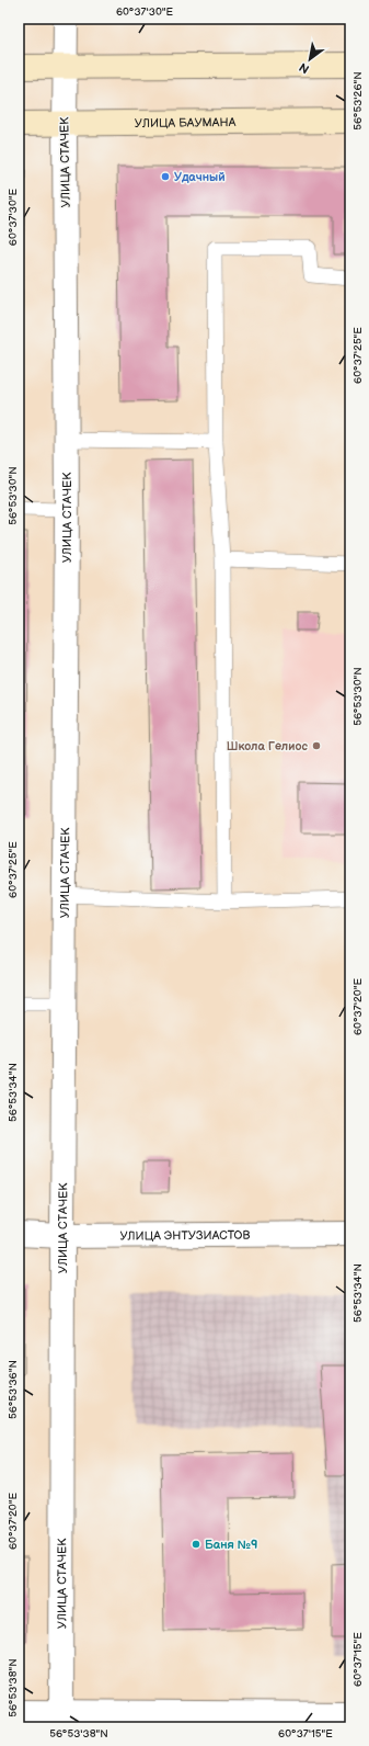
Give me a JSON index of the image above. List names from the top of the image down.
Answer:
{
  "streets": {
    "main road": ["УЛИЦА БАУМАНА"],
    "street": ["УЛИЦА СТАЧЕК", "УЛИЦА ЭНТУЗИАСТОВ"]
  },
  "crossings": [
    ["УЛИЦА БАУМАНА", "УЛИЦА СТАЧЕК"],
    ["УЛИЦА СТАЧЕК", "УЛИЦА ЭНТУЗИАСТОВ"]
  ],
  "places": ["Удачный", "Школа Гелиос", "Баня №9"],
  "north": "bottom left",
  "coordinates": [
    "60°37'30\"E",
    "56°53'26\"N",
    "60°37'25\"E",
    "56°53'30\"N",
    "60°37'20\"E",
    "56°53'34\"N",
    "56°53'36\"N",
    "60°37'15\"E",
    "56°53'38\"N"
  ]
}
